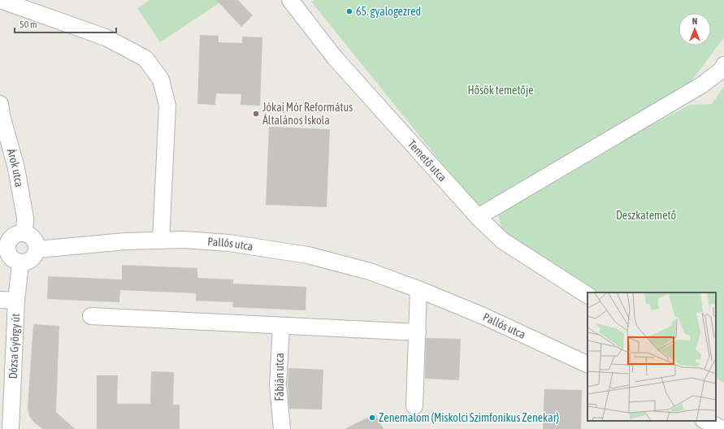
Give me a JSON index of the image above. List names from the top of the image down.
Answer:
{
  "streets": {
    "street": [
      "Temető utca",
      "Árok utca",
      "Pallós utca",
      "Dózsa György út",
      "Fábián utca"
    ]
  },
  "crossings": [
    ["Árok utca", "Pallós utca"],
    ["Árok utca", "Dózsa György út"],
    ["Pallós utca", "Dózsa György út"]
  ],
  "parks": ["Hősök temetője", "Deszkatemető"],
  "places": ["65. gyalogezred", "Jókai Mór Református Általános Iskola", "Zenemalom (Miskolci Szimfonikus Zenekar)"],
  "scale_bar": "50 m",
  "north": "top"
}
